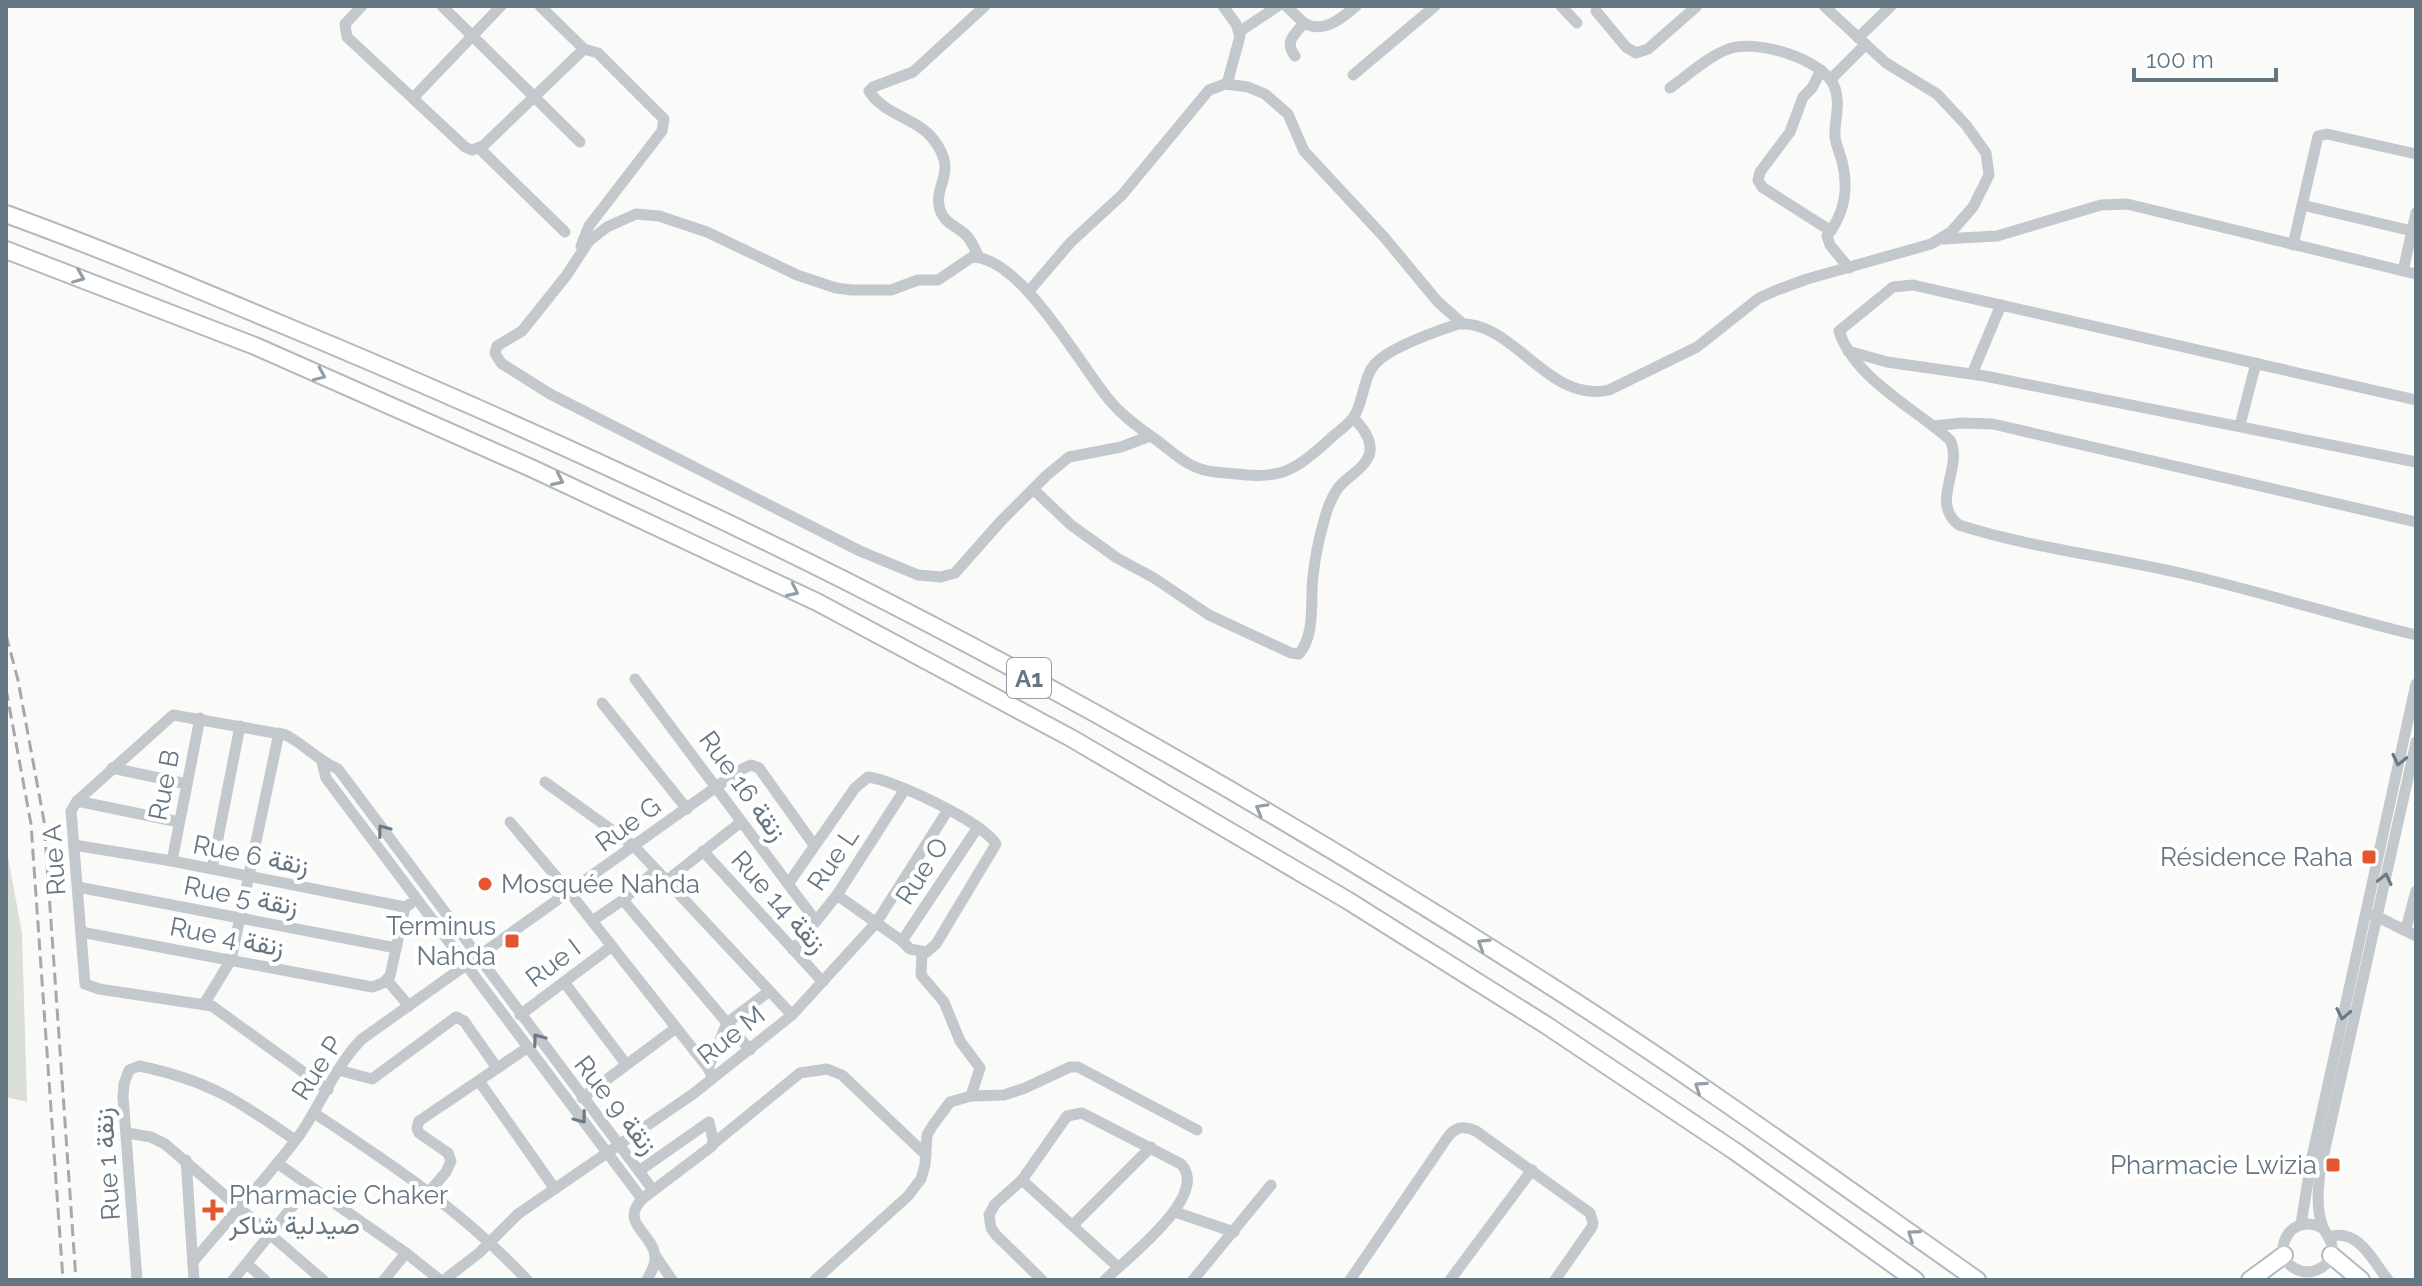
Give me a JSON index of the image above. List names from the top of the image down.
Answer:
{
  "streets": {
    "highway": ["A1"],
    "street": [
      "Rue B",
      "Rue 16 زنقة",
      "Rue G",
      "Rue 6 زنقة",
      "Rue L",
      "Rue A",
      "Rue O",
      "Rue 5 زنقة",
      "Rue 14 زنقة",
      "Rue 4 زنقة",
      "Rue I",
      "Rue M",
      "Rue P",
      "Rue 9 زنقة",
      "Rue 1 زنقة"
    ]
  },
  "crossings": [
    ["Rue B", "Rue 6 زنقة"],
    ["Rue B", "Rue 9 زنقة"],
    ["Rue 16 زنقة", "Rue G"],
    ["Rue 16 زنقة", "Rue L"],
    ["Rue G", "Rue P"],
    ["Rue 6 زنقة", "Rue A"],
    ["Rue L", "Rue 14 زنقة"],
    ["Rue A", "Rue 5 زنقة"],
    ["Rue A", "Rue 4 زنقة"],
    ["Rue A", "Rue 9 زنقة"],
    ["Rue 14 زنقة", "Rue M"],
    ["Rue I", "Rue 9 زنقة"],
    ["Rue M", "Rue 9 زنقة"],
    ["Rue P", "Rue 9 زنقة"],
    ["Rue P", "Rue 1 زنقة"]
  ],
  "places": {
    "transit": ["Résidence Raha", "Terminus Nahda", "Pharmacie Lwizia"],
    "other": ["Mosquée Nahda"],
    "health": ["Pharmacie Chaker صيدلية شاكر"]
  },
  "scale_bar": "100 m"
}
